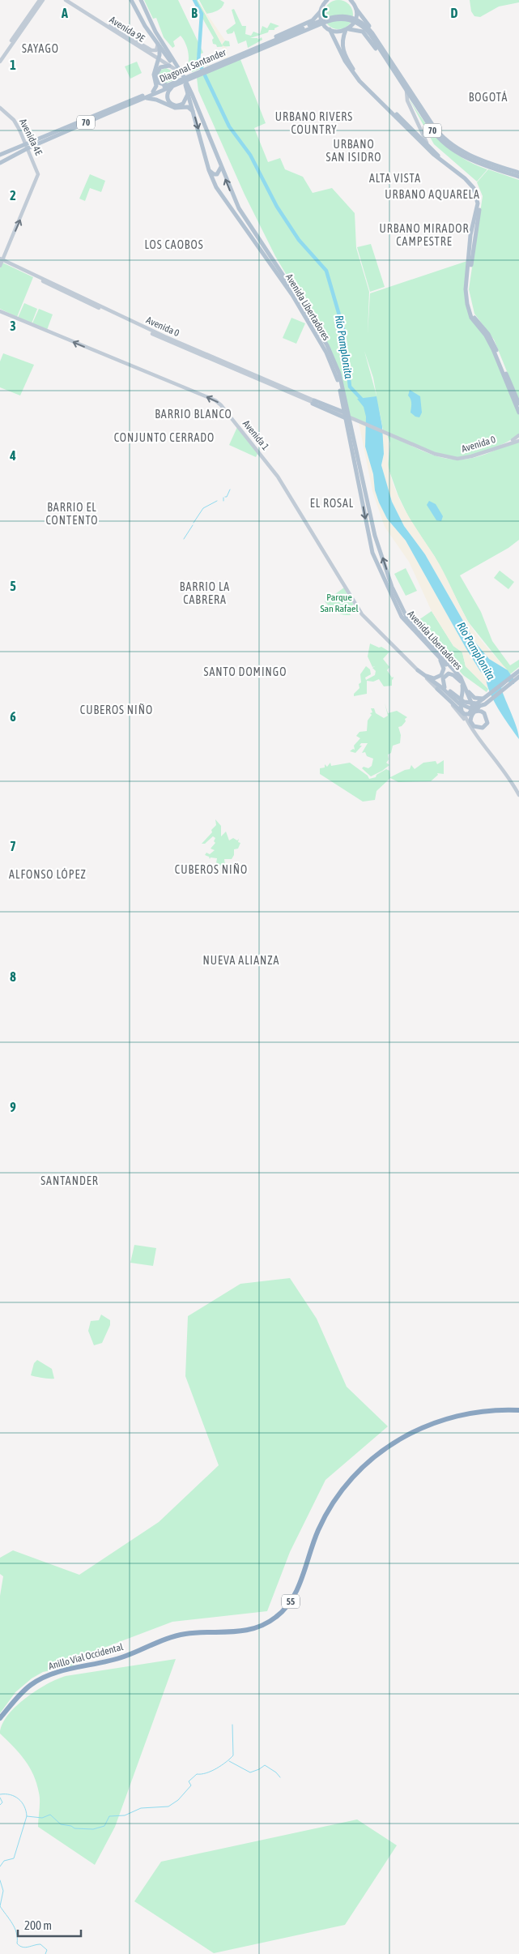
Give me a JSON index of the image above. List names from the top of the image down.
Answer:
{
  "streets": {
    "highway": ["55", "Anillo Vial Occidental"],
    "main road": ["Diagonal Santander", "70", "Avenida Libertadores"],
    "street": [
      "Avenida 9E",
      "Avenida 4E",
      "Avenida 0",
      "Avenida 1"
    ]
  },
  "crossings": [
    ["Avenida 9E", "Avenida Libertadores"],
    ["Diagonal Santander", "70"],
    ["Diagonal Santander", "Avenida 4E"],
    ["Avenida 4E", "Avenida 0"]
  ],
  "one_way": ["Avenida 4E", "Avenida 1"],
  "districts": [
    "SAYAGO",
    "BOGOTÁ",
    "URBANO RIVERS COUNTRY",
    "URBANO SAN ISIDRO",
    "ALTA VISTA",
    "URBANO AQUARELA",
    "URBANO MIRADOR CAMPESTRE",
    "LOS CAOBOS",
    "BARRIO BLANCO",
    "CONJUNTO CERRADO",
    "EL ROSAL",
    "BARRIO EL CONTENTO",
    "BARRIO LA CABRERA",
    "SANTO DOMINGO",
    "CUBEROS NIÑO",
    "CUBEROS NIÑO",
    "ALFONSO LÓPEZ",
    "NUEVA ALIANZA",
    "SANTANDER"
  ],
  "water": ["Río Pamplonita"],
  "parks": ["Parque San Rafael"],
  "scale_bar": "200 m",
  "grid": {
    "columns": [
      "A",
      "B",
      "C",
      "D"
    ],
    "rows": [
      "1",
      "2",
      "3",
      "4",
      "5",
      "6",
      "7",
      "8",
      "9"
    ]
  }
}
